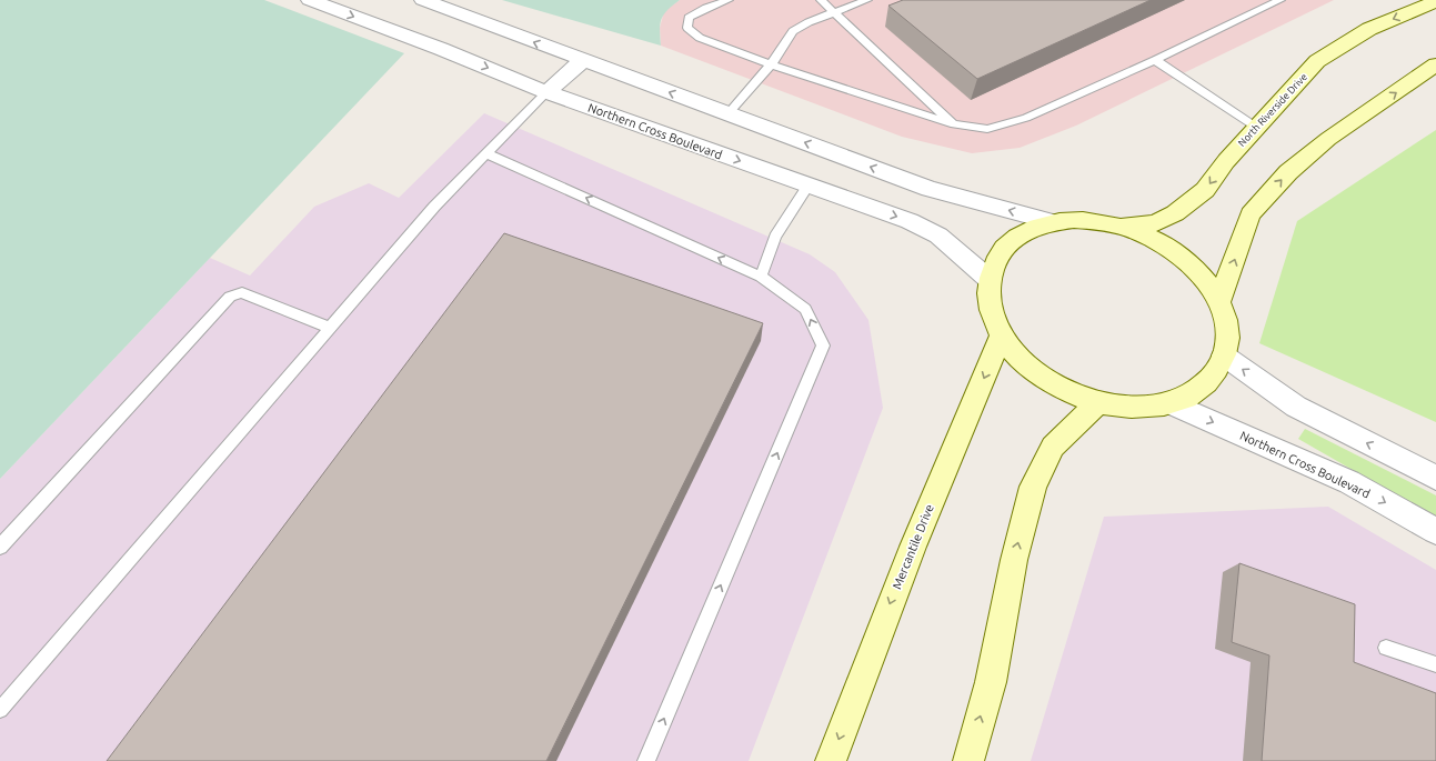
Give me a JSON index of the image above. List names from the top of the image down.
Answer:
{
  "streets": {
    "main road": ["North Riverside Drive", "Mercantile Drive"],
    "street": ["Northern Cross Boulevard"]
  }
}
